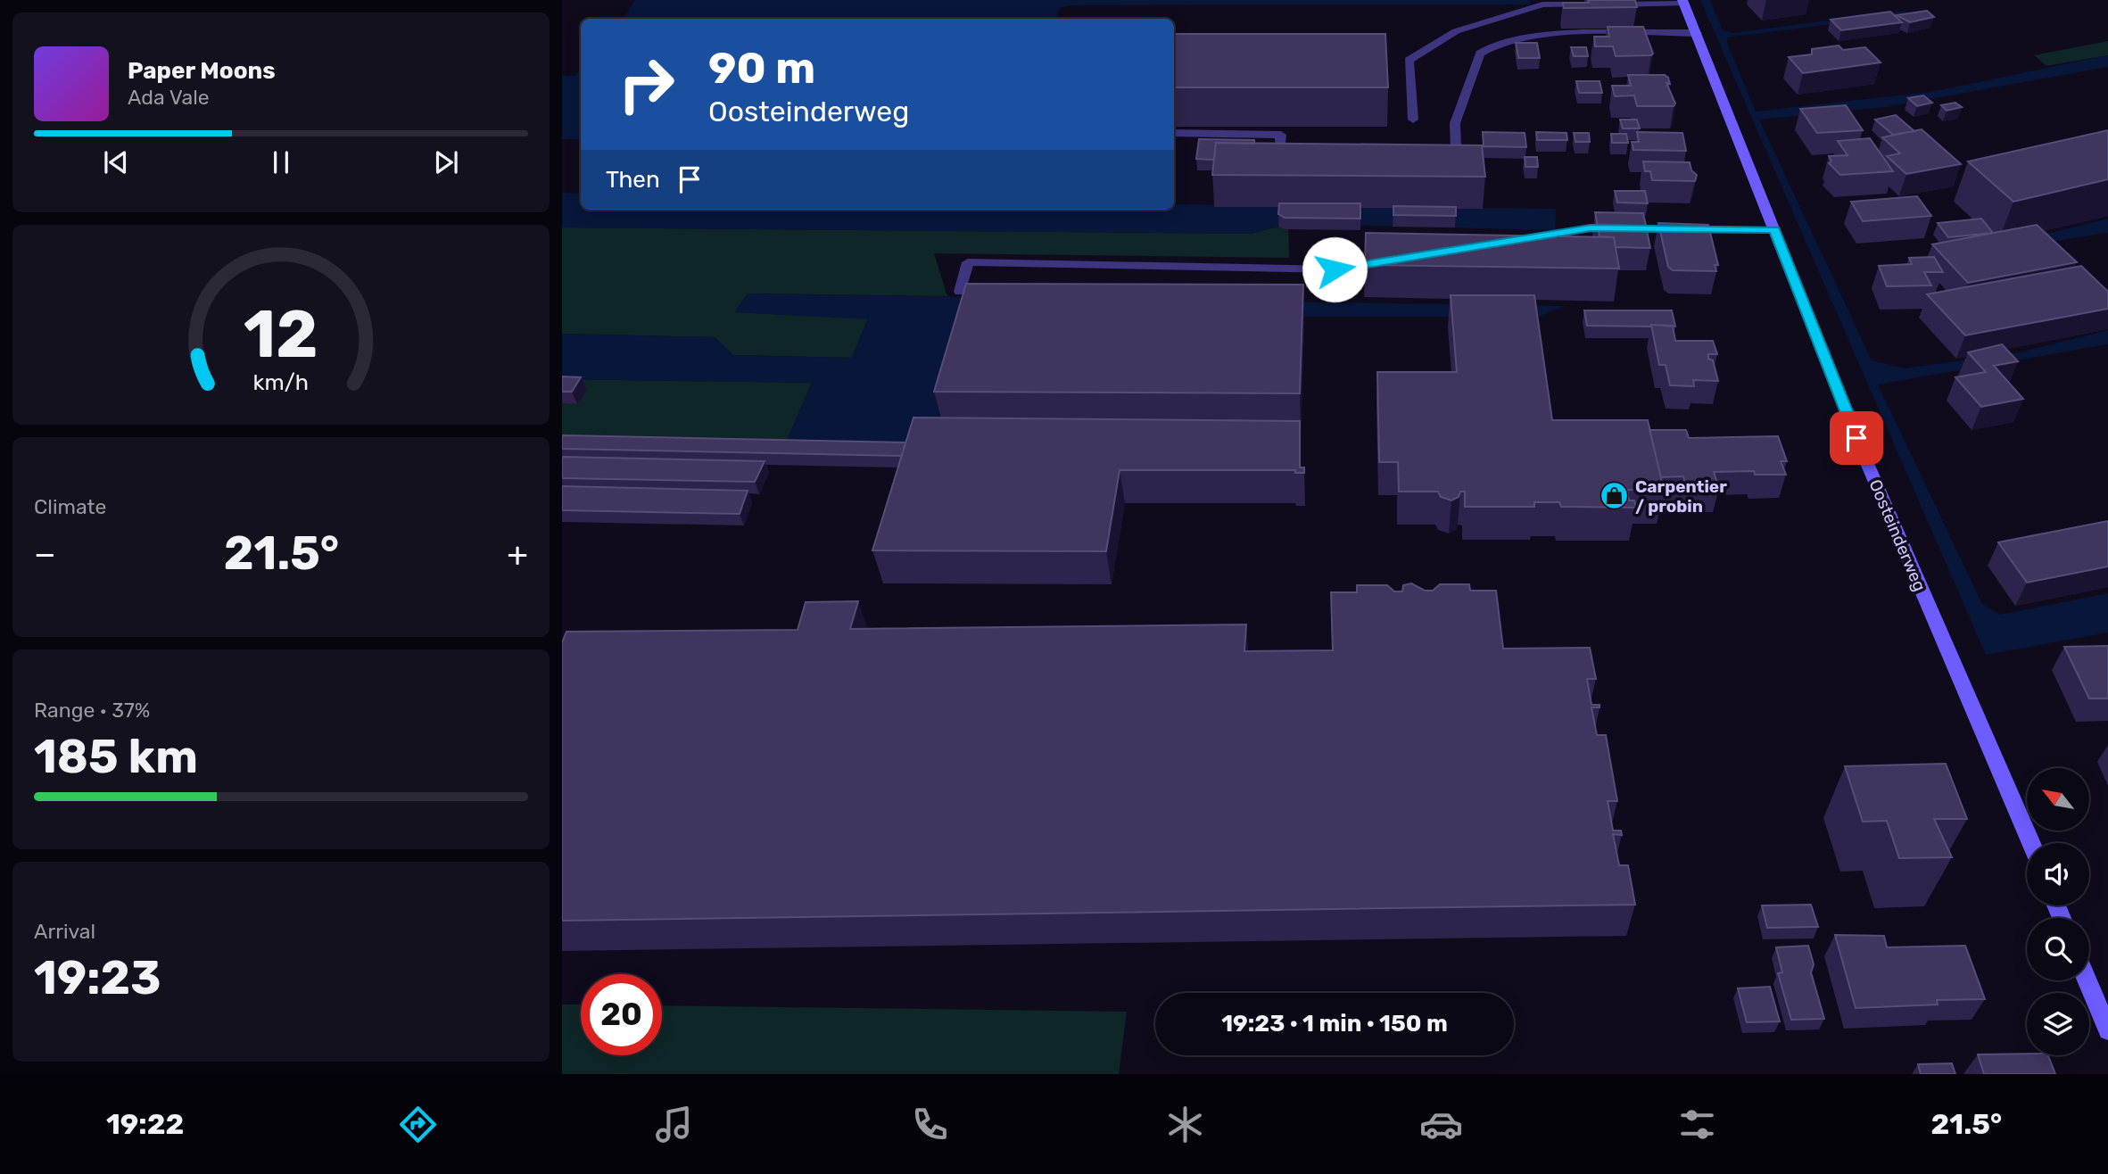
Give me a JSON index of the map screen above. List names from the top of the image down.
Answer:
{
  "streets": {
    "street": ["Oosteinderweg"]
  },
  "places": {
    "shop": ["Carpentier / probin"]
  },
  "north": "top left",
  "page": {
    "turn": ["90 m", "Oosteinderweg"],
    "song": ["Paper Moons", "Ada Vale"],
    "then": "Then",
    "tile": [
      "Climate",
      ["Range · 37%", "185 km"],
      ["Arrival", "19:23"]
    ],
    "heat": ["−", "21.5°", "+"],
    "limit": "20",
    "trip": "19:23 · 1 min · 150 m",
    "tabs": ["19:22", "21.5°"],
    "gauge": ["12", "km/h"]
  }
}
